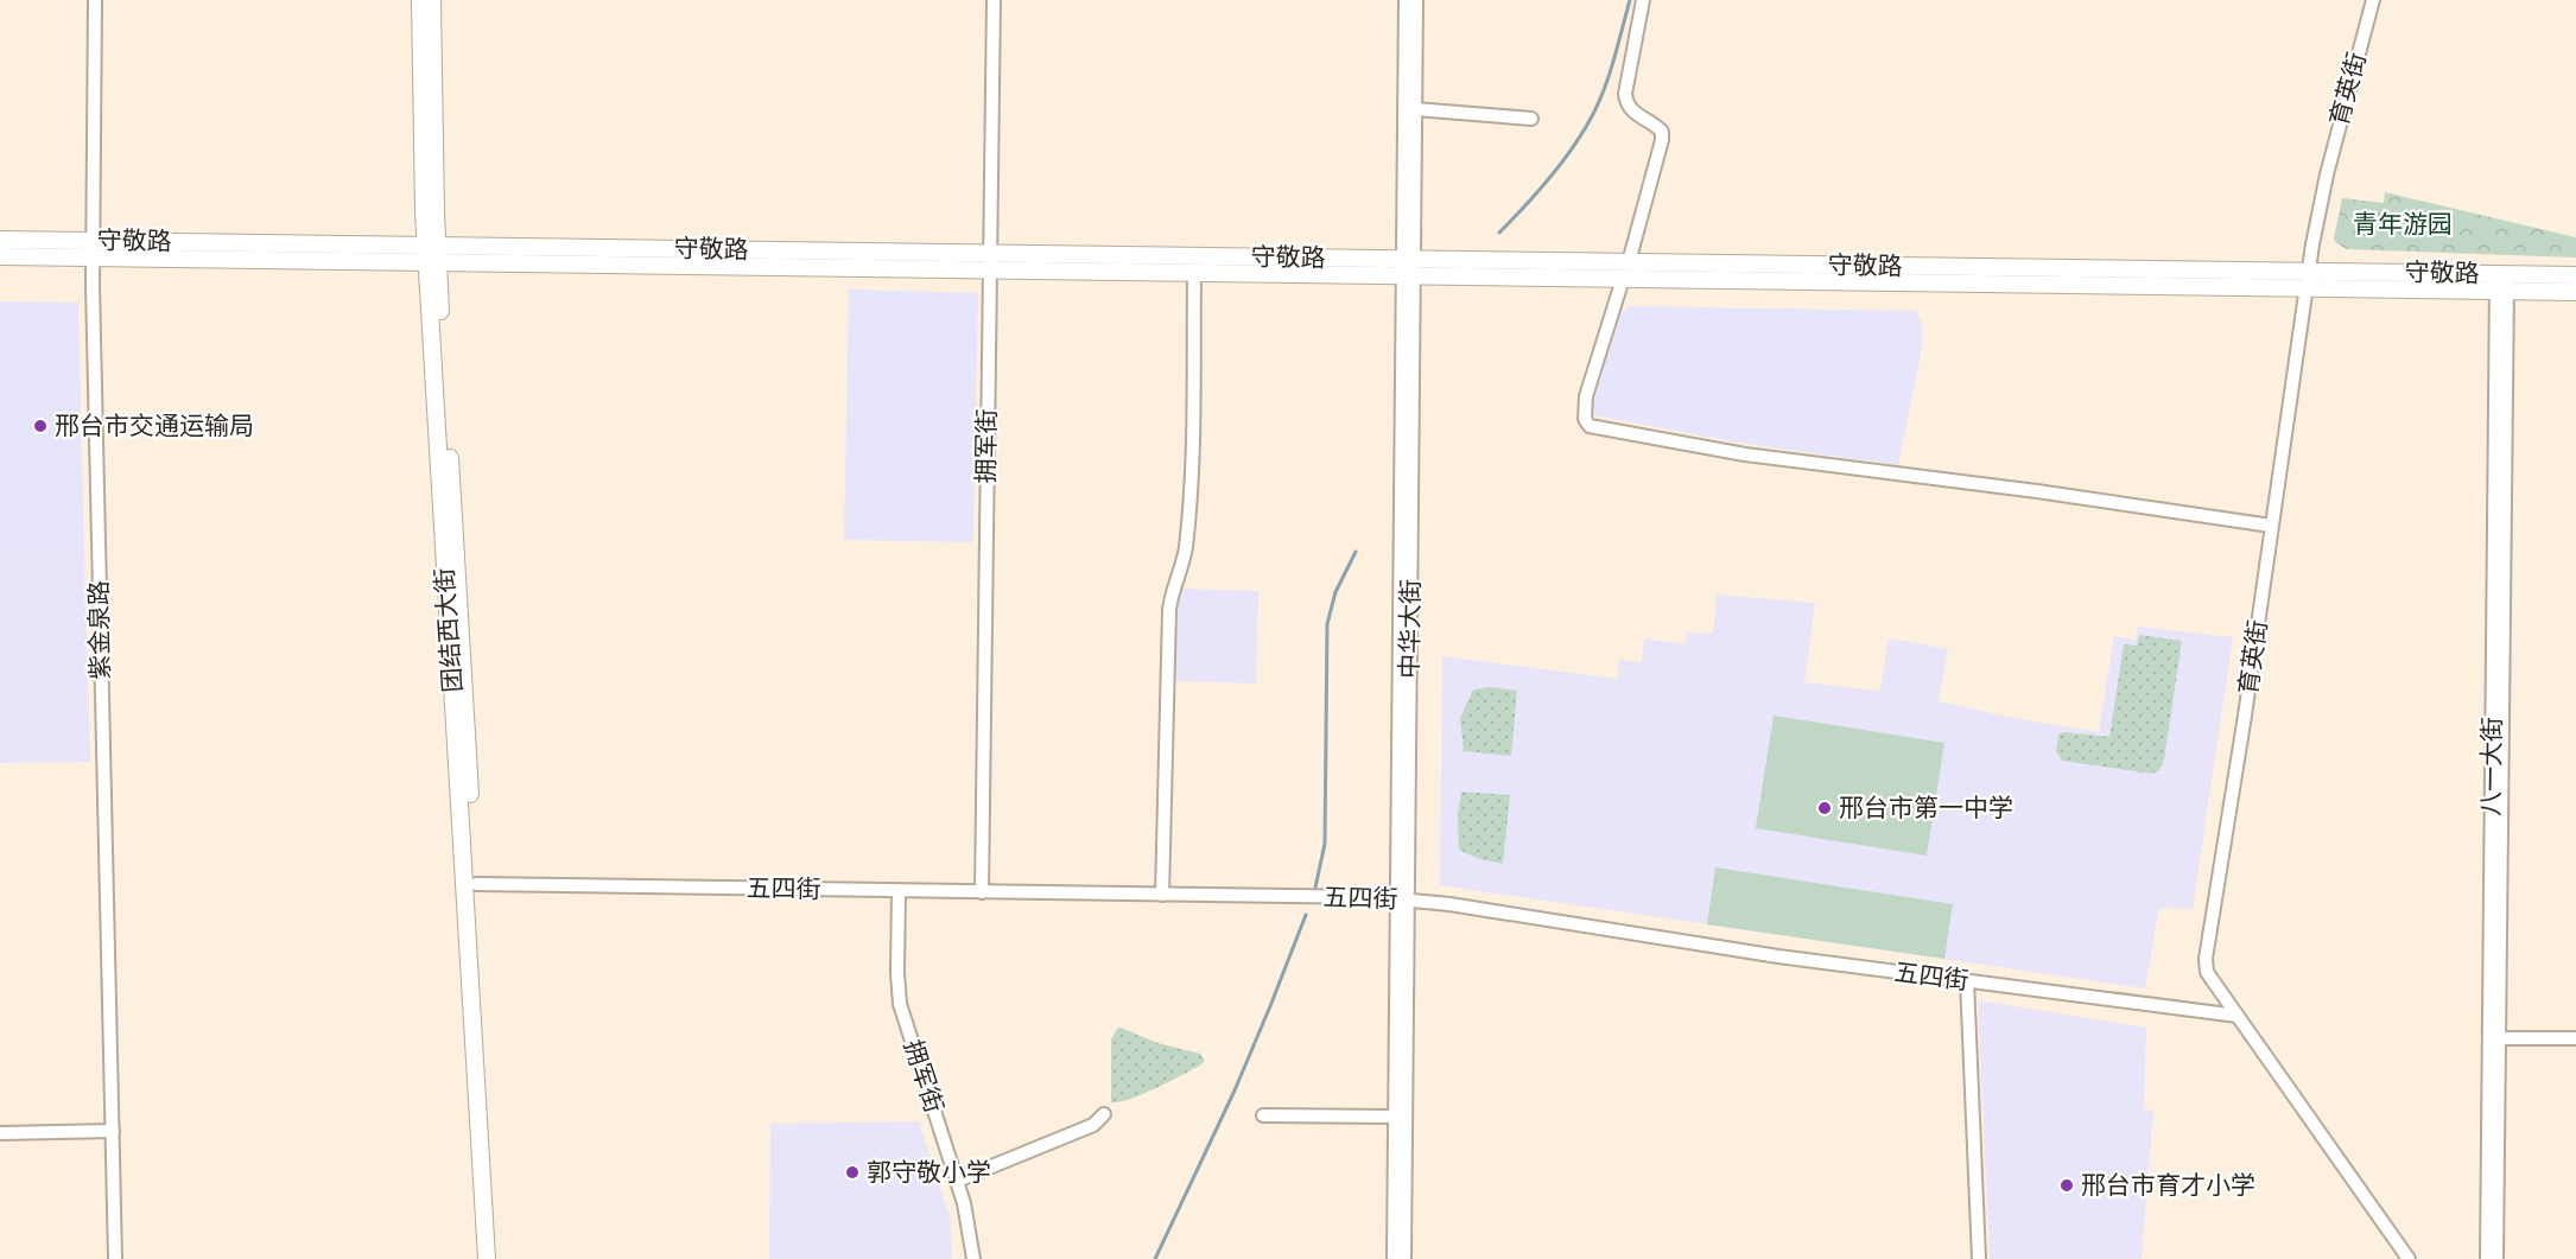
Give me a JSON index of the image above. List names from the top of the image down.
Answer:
{
  "streets": {
    "main road": ["守敬路", "团结西大街"],
    "street": [
      "育英街",
      "拥军街",
      "中华大街",
      "紫金泉路",
      "八一大街",
      "五四街"
    ]
  },
  "crossings": [
    ["育英街", "守敬路"],
    ["育英街", "五四街"],
    ["守敬路", "拥军街"],
    ["守敬路", "中华大街"],
    ["守敬路", "紫金泉路"],
    ["守敬路", "团结西大街"],
    ["守敬路", "八一大街"],
    ["拥军街", "五四街"],
    ["中华大街", "五四街"],
    ["团结西大街", "五四街"]
  ],
  "parks": ["青年游园"],
  "places": [
    "邢台市交通运输局",
    "邢台市第一中学",
    "郭守敬小学",
    "邢台市育才小学"
  ]
}
